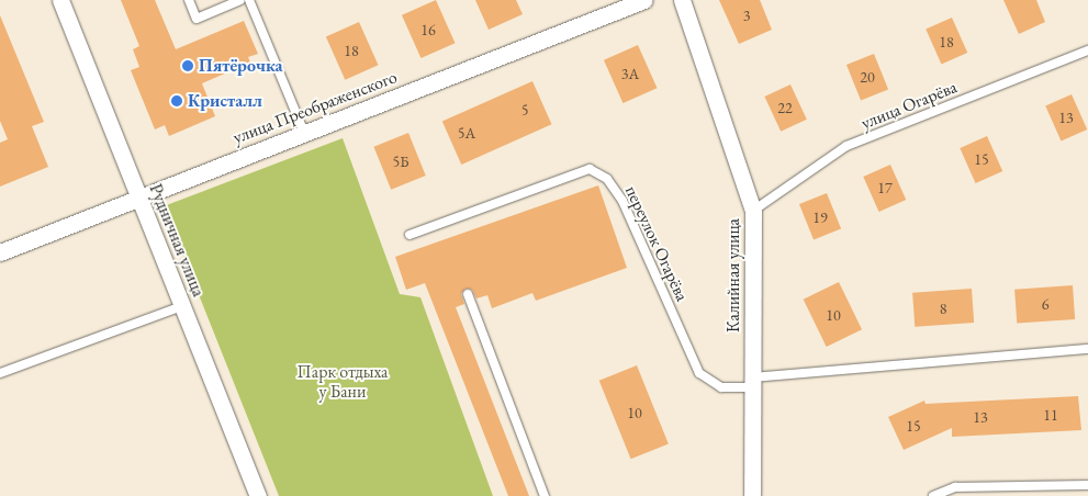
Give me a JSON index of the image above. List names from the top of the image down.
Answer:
{
  "streets": {
    "street": ["улица Преображенского", "Рудничная улица", "Калийная улица"],
    "lane": ["улица Огарёва", "переулок Огарёва"]
  },
  "crossings": [
    ["улица Огарёва", "Калийная улица"],
    ["улица Преображенского", "Рудничная улица"],
    ["переулок Огарёва", "Калийная улица"]
  ],
  "parks": ["Парк отдыха у Бани"],
  "places": ["Пятёрочка", "Кристалл"],
  "house_numbers": [
    "3",
    "16",
    "18",
    "18",
    "3А",
    "20",
    "22",
    "5",
    "13",
    "5А",
    "15",
    "5Б",
    "17",
    "19",
    "6",
    "8",
    "10",
    "10",
    "11",
    "13",
    "15"
  ]
}
